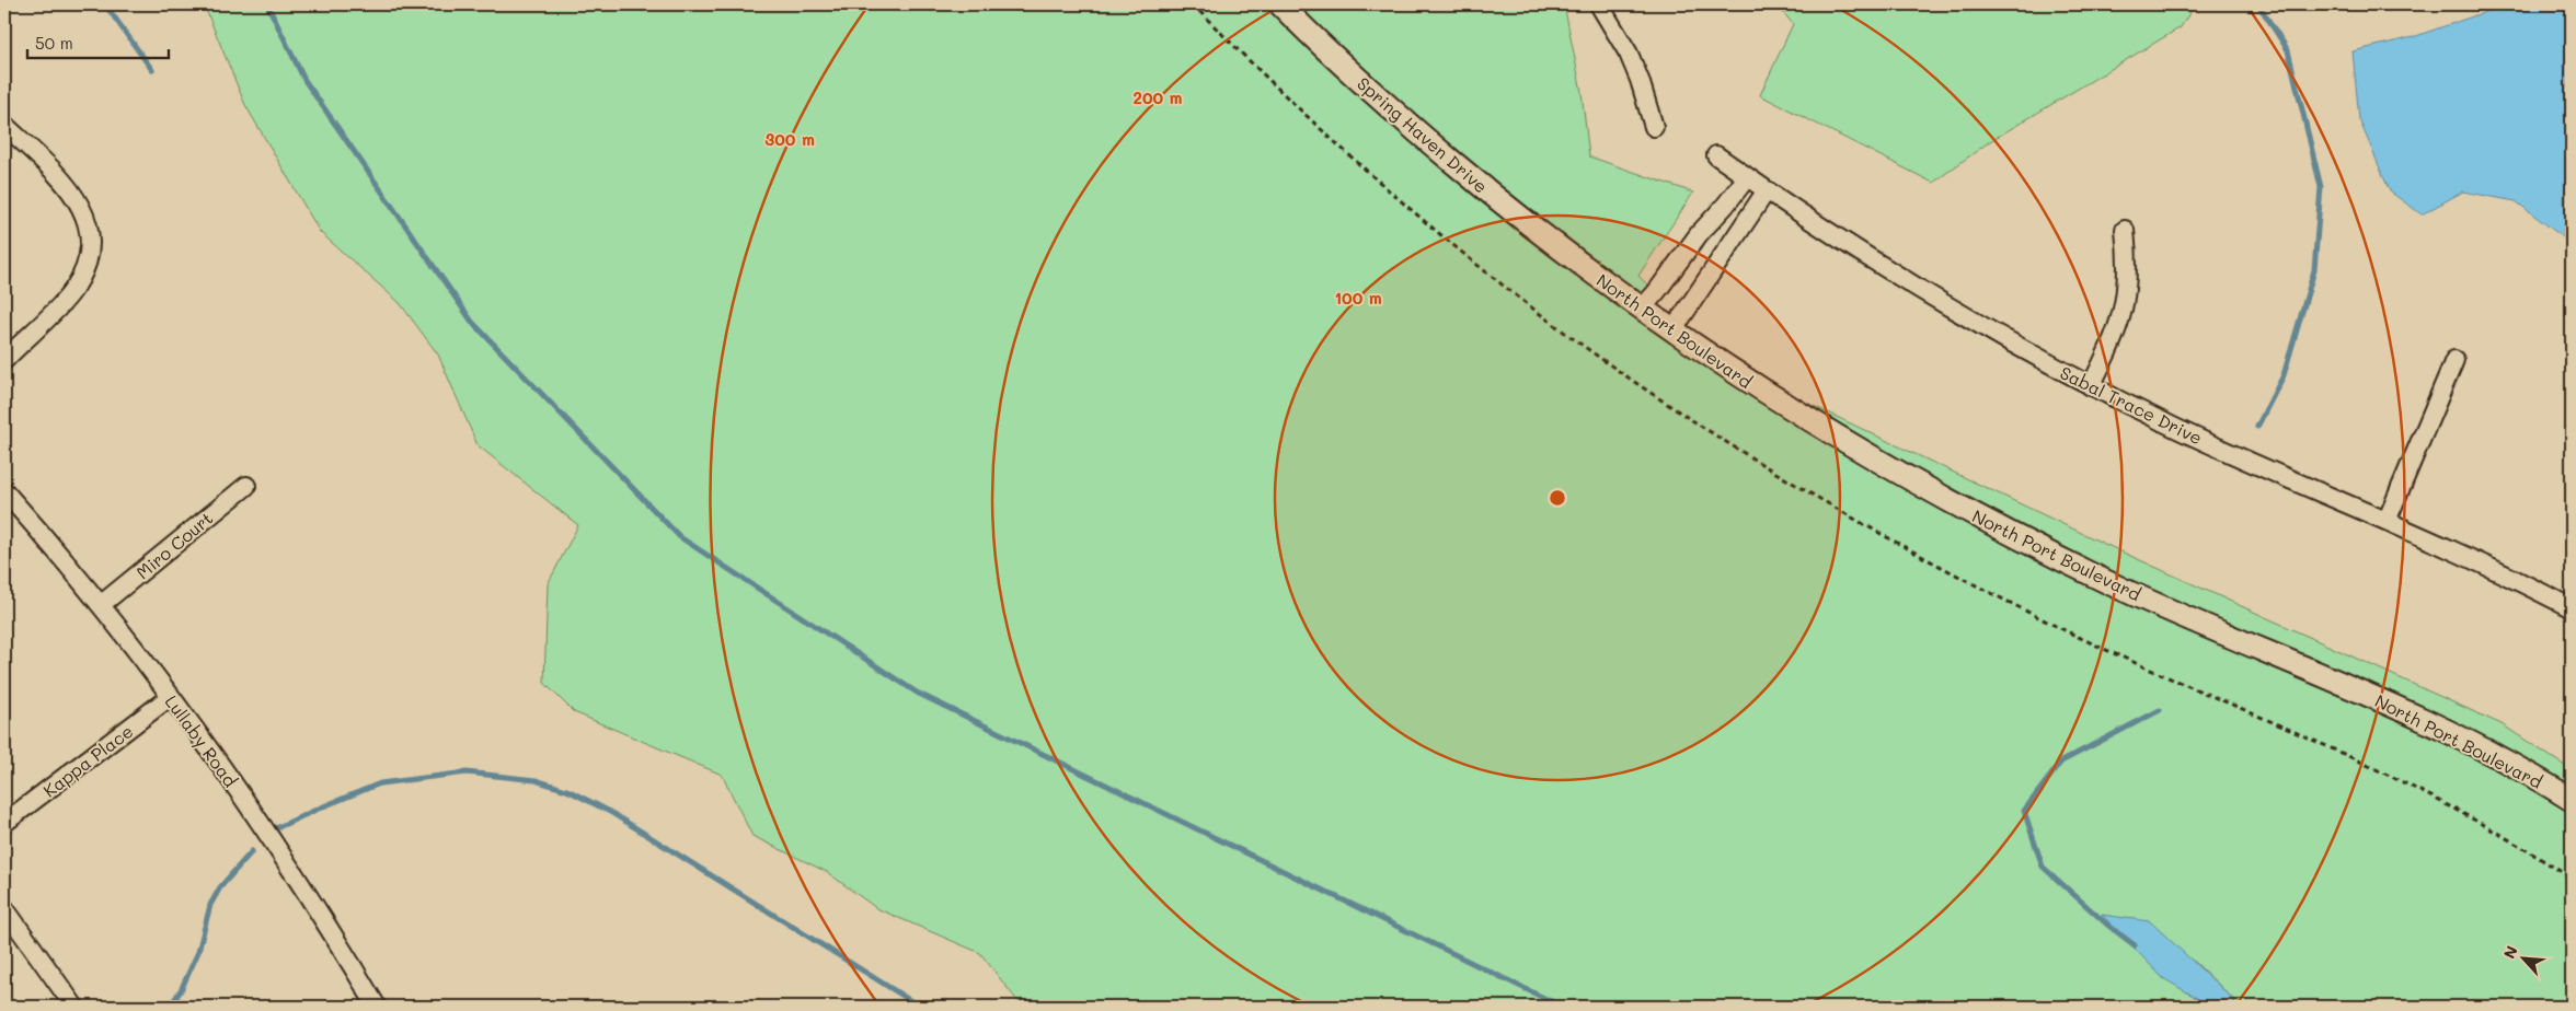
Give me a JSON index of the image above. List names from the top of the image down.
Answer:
{
  "streets": {
    "street": [
      "Spring Haven Drive",
      "North Port Boulevard",
      "Sabal Trace Drive",
      "Miro Court",
      "Lullaby Road",
      "Kappa Place"
    ]
  },
  "crossings": [
    ["Spring Haven Drive", "North Port Boulevard"],
    ["Miro Court", "Lullaby Road"],
    ["Lullaby Road", "Kappa Place"]
  ],
  "scale_bar": "50 m",
  "north": "top left",
  "rings": ["200 m", "300 m", "100 m"]
}
